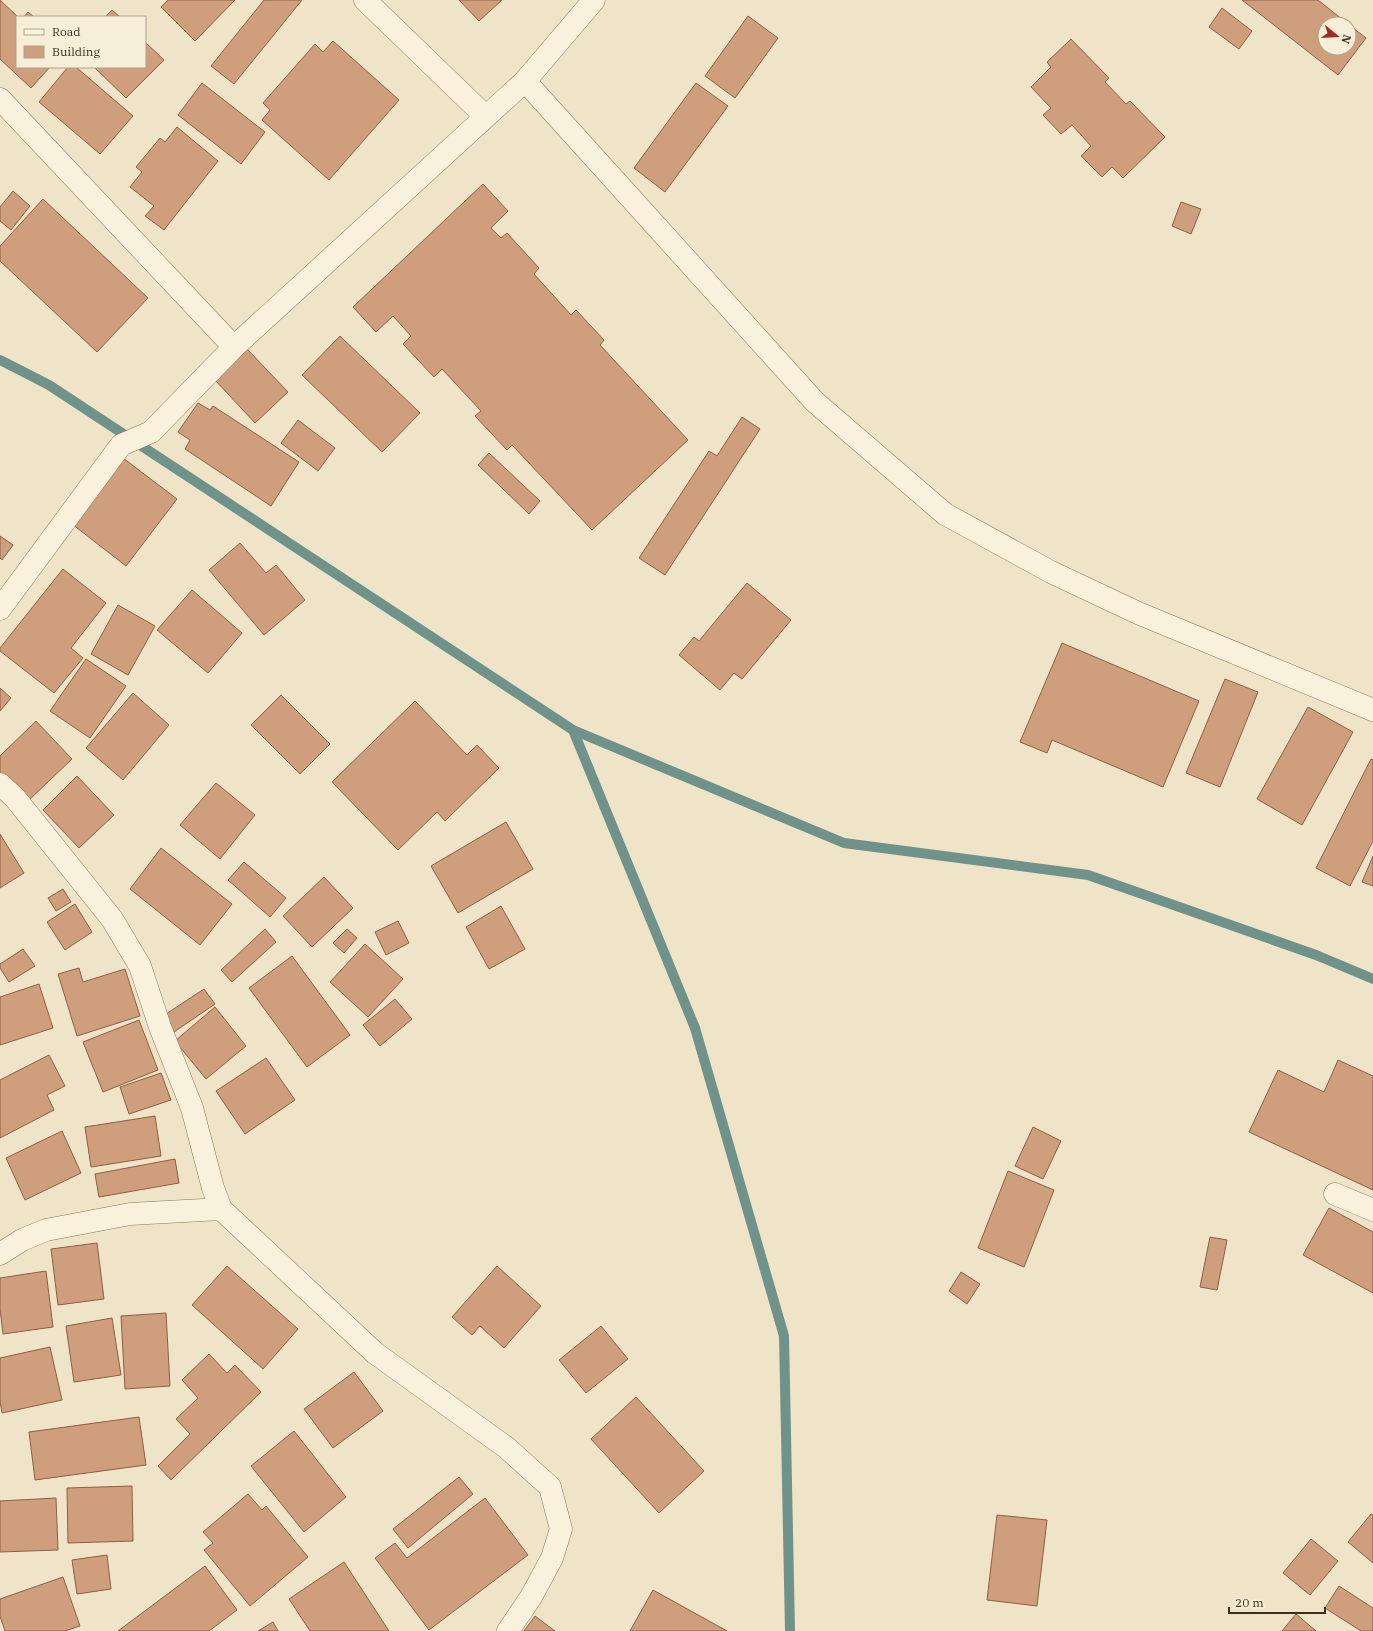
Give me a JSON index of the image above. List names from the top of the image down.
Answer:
{
  "legend": ["Road", "Building"],
  "scale_bar": "20 m",
  "north": "right"
}
